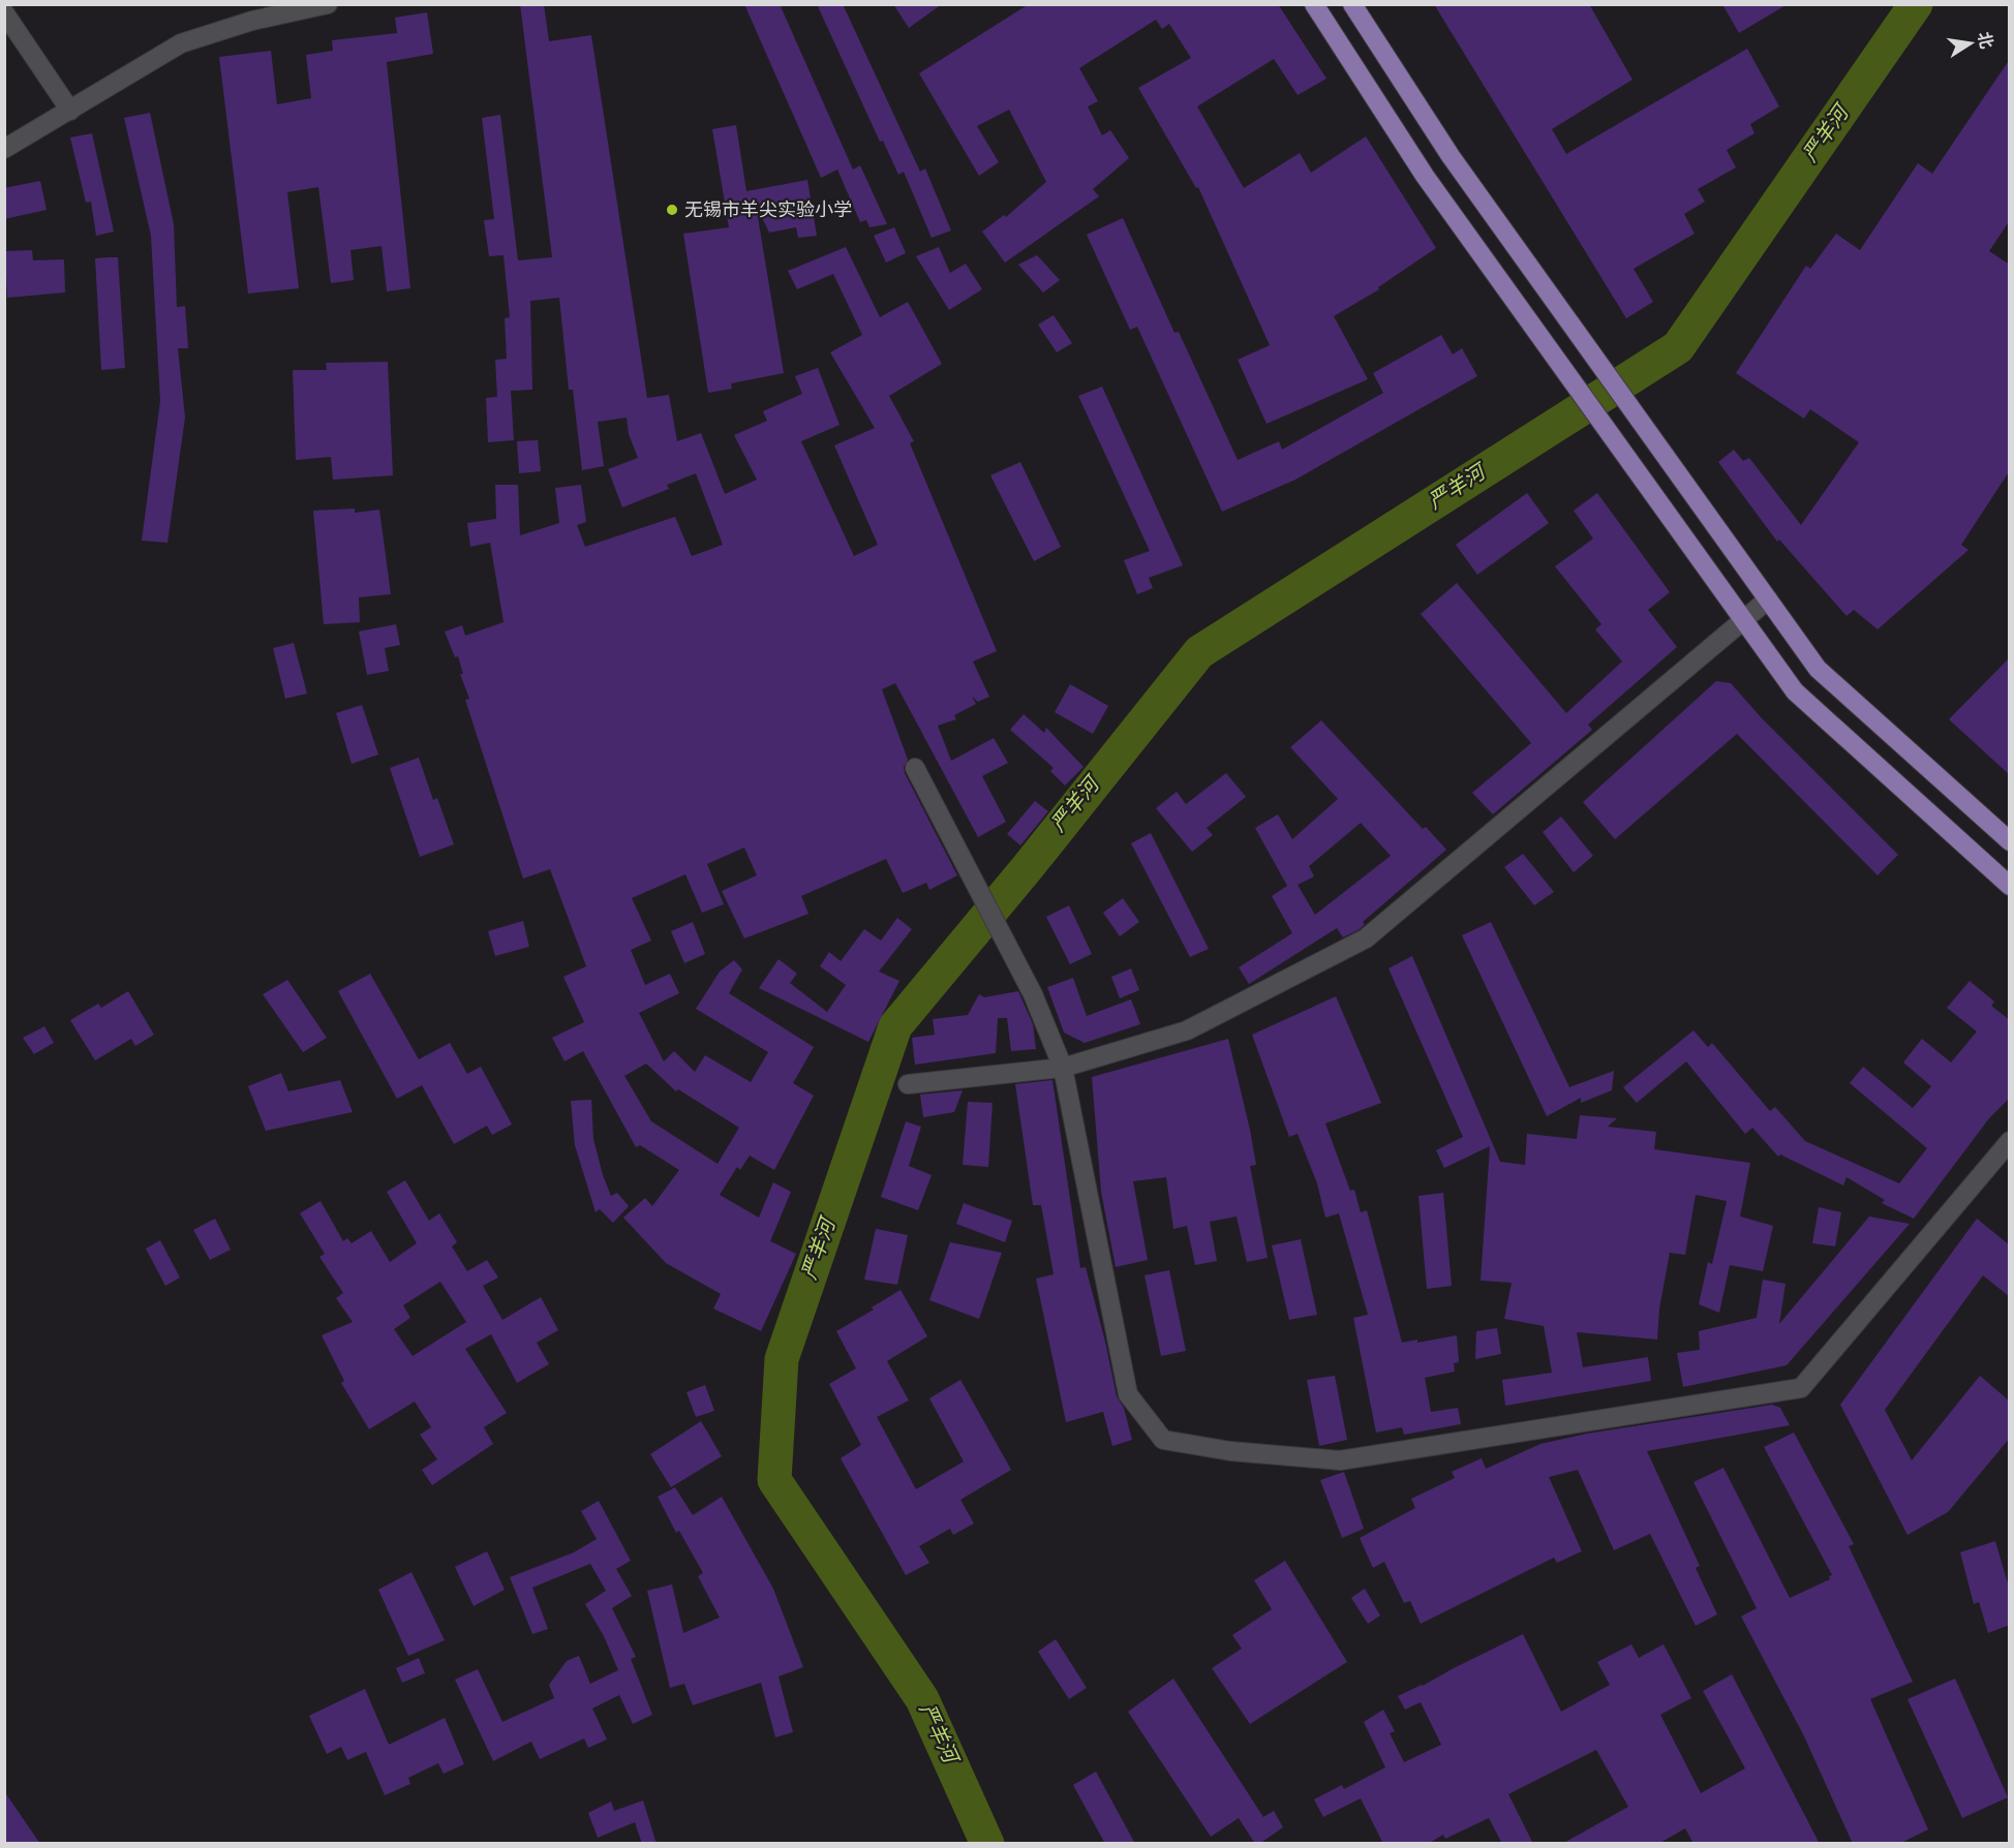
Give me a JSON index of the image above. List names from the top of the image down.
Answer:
{
  "water": ["严羊河"],
  "places": ["无锡市羊尖实验小学"],
  "north": "right"
}
